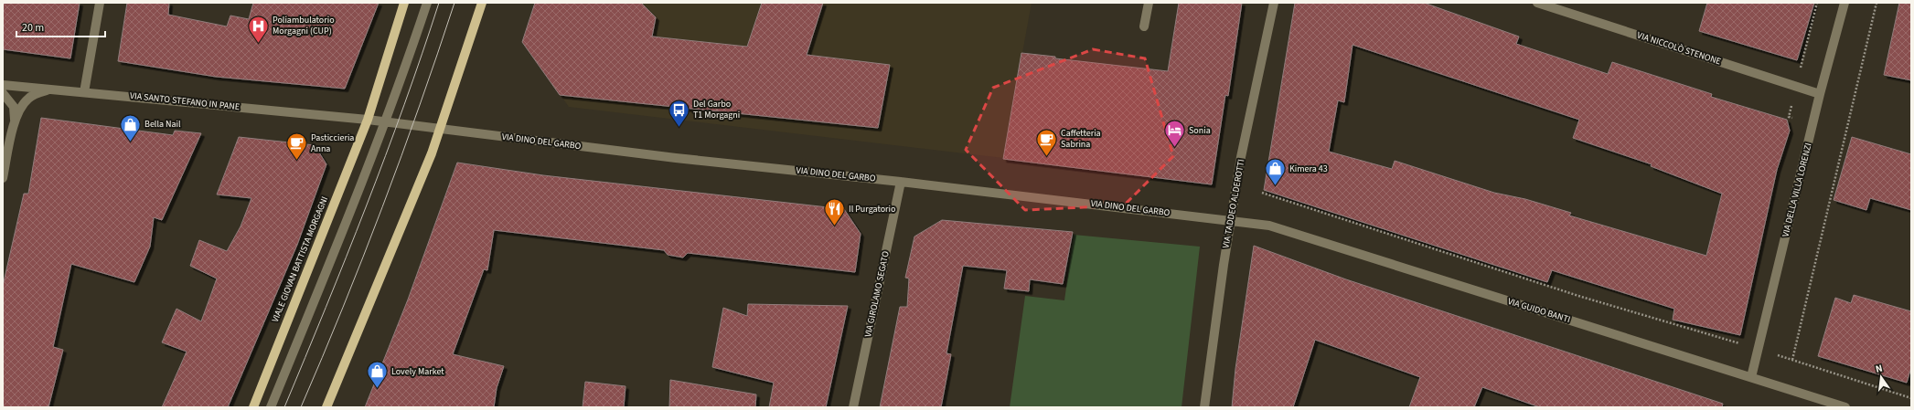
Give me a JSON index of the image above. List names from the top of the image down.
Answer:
{
  "streets": {
    "main road": ["VIALE GIOVAN BATTISTA MORGAGNI"],
    "street": [
      "VIA NICCOLÒ STENONE",
      "VIA SANTO STEFANO IN PANE",
      "VIA DINO DEL GARBO",
      "VIA DELLA VILLA LORENZI",
      "VIA TADDEO ALDEROTTI",
      "VIA GIROLAMO SEGATO",
      "VIA GUIDO BANTI"
    ]
  },
  "crossings": [
    ["VIA NICCOLÒ STENONE", "VIA DELLA VILLA LORENZI"],
    ["VIA SANTO STEFANO IN PANE", "VIALE GIOVAN BATTISTA MORGAGNI"],
    ["VIA DINO DEL GARBO", "VIA TADDEO ALDEROTTI"],
    ["VIA DINO DEL GARBO", "VIA GIROLAMO SEGATO"],
    ["VIA DINO DEL GARBO", "VIA GUIDO BANTI"],
    ["VIA DELLA VILLA LORENZI", "VIA GUIDO BANTI"],
    ["VIA TADDEO ALDEROTTI", "VIA GUIDO BANTI"]
  ],
  "places": {
    "hospital": ["Poliambulatorio Morgagni (CUP)"],
    "bus stop": ["Del Garbo T1 Morgagni"],
    "shop": ["Bella Nail", "Kimera 43", "Lovely Market"],
    "hotel": ["Sonia"],
    "cafe": ["Caffetteria Sabrina", "Pasticcieria Anna"],
    "restaurant": ["Il Purgatorio"]
  },
  "scale_bar": "20 m",
  "north": "top"
}
